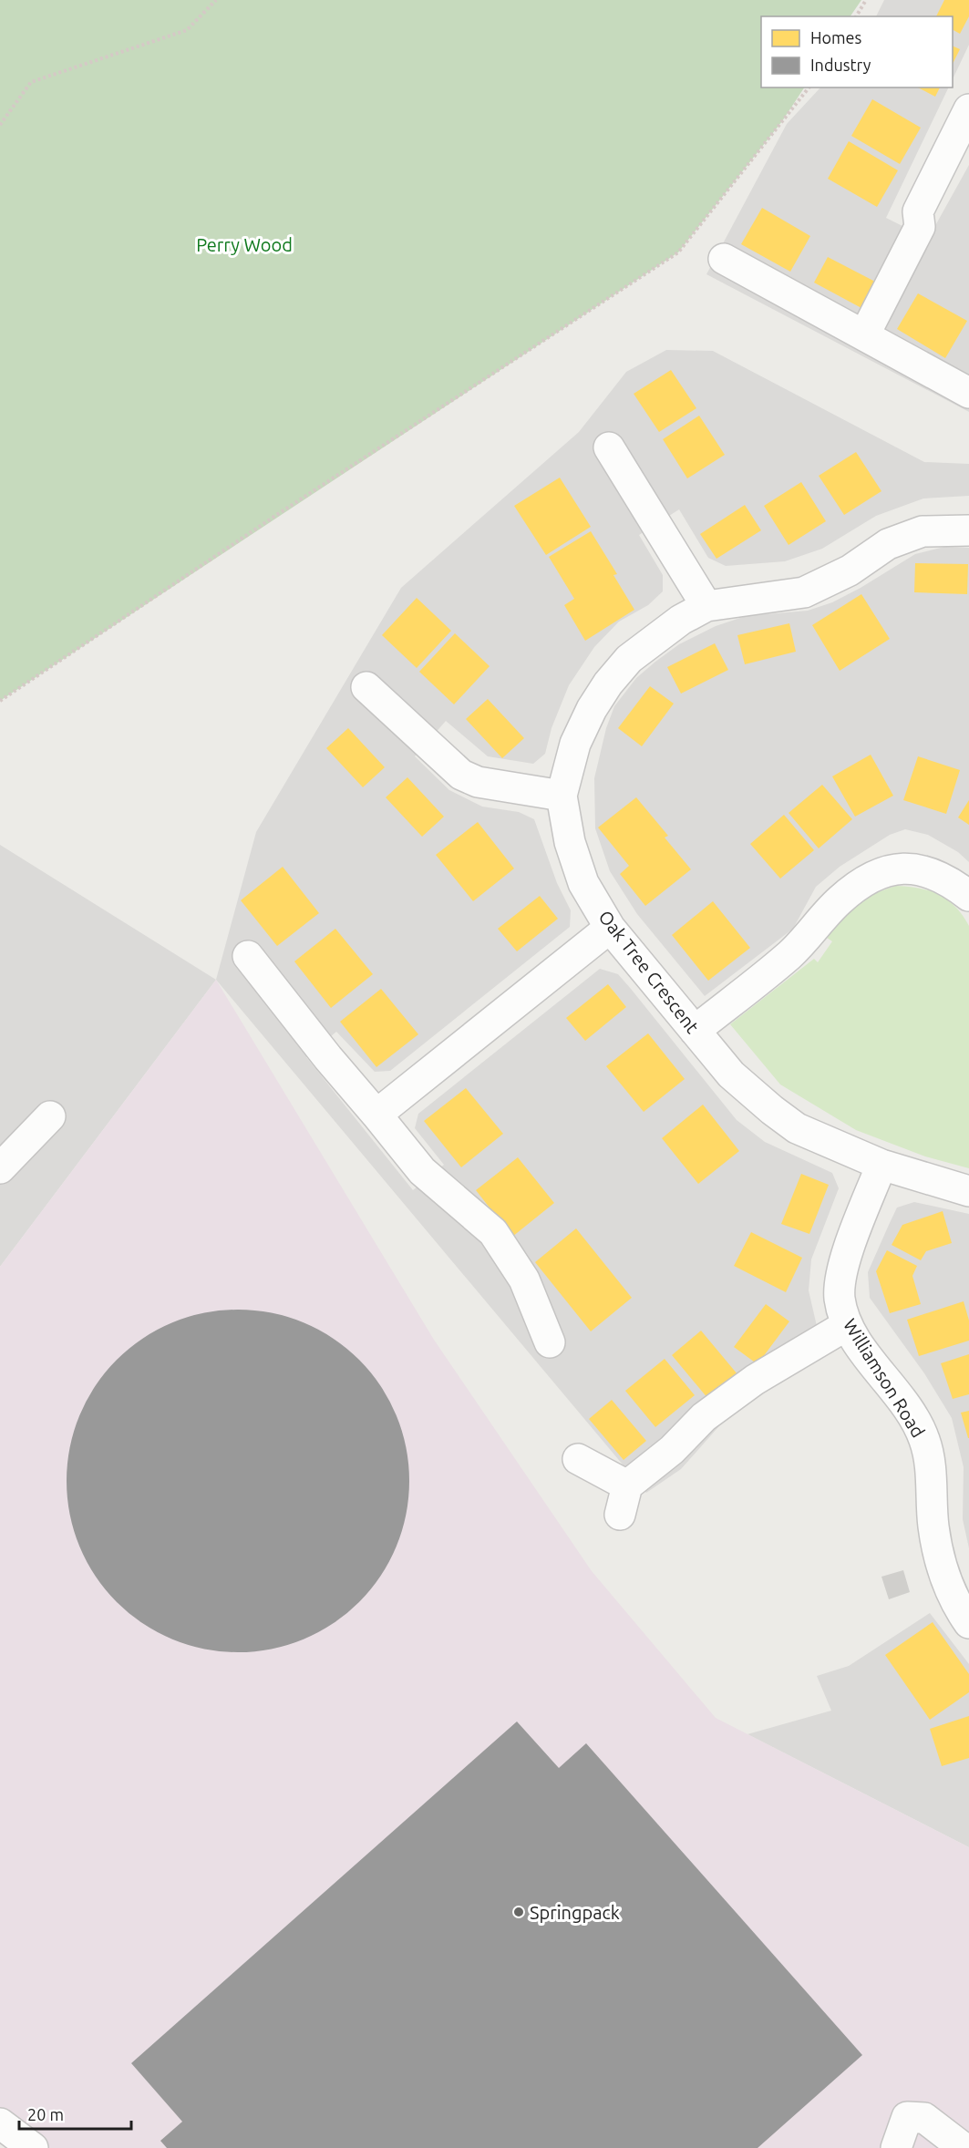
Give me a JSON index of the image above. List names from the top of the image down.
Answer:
{
  "streets": {
    "street": ["Oak Tree Crescent", "Williamson Road"]
  },
  "crossings": [
    ["Oak Tree Crescent", "Williamson Road"]
  ],
  "parks": ["Perry Wood"],
  "places": ["Springpack"],
  "legend": ["Homes", "Industry"],
  "scale_bar": "20 m"
}
